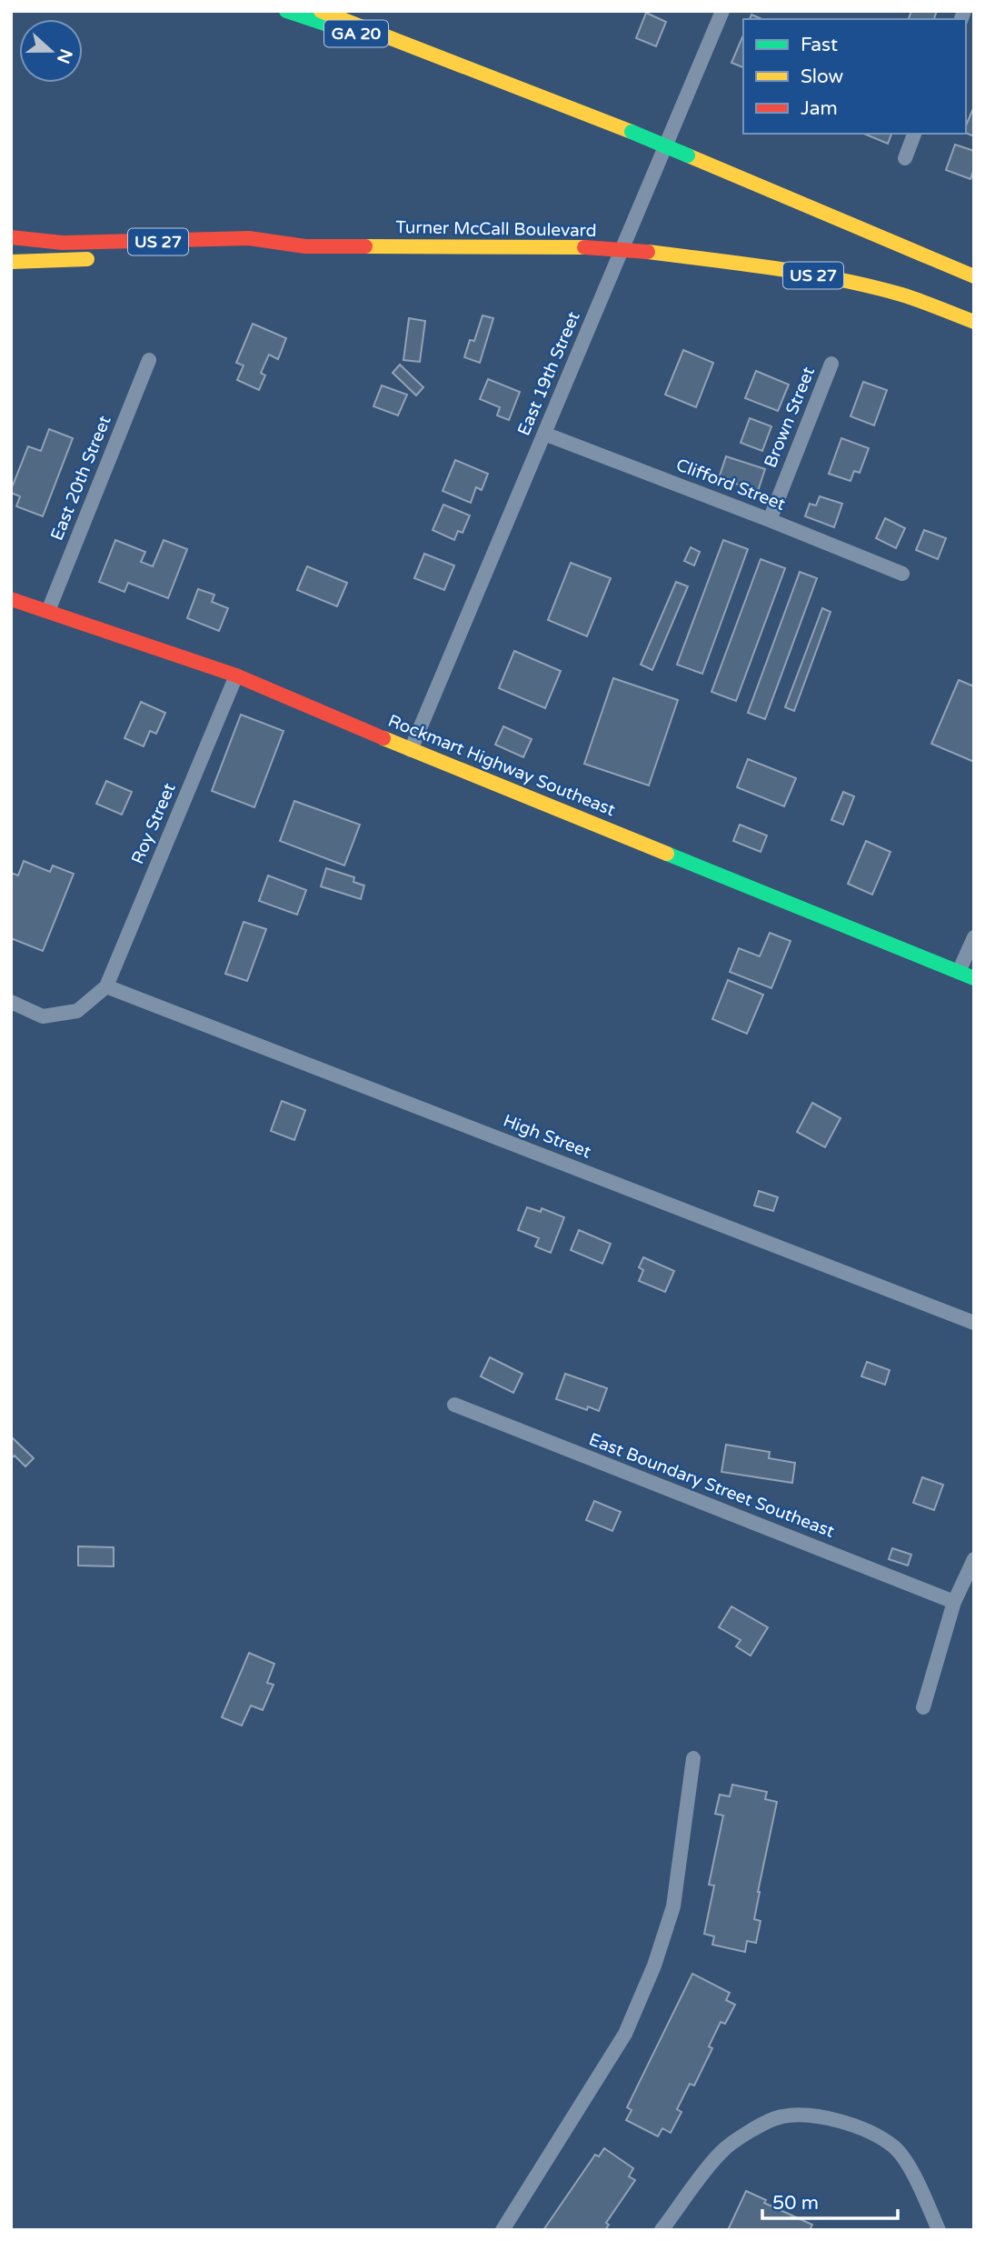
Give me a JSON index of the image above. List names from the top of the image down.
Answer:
{
  "streets": {
    "main road": [
      "GA 20",
      "Turner McCall Boulevard",
      "US 27",
      "Rockmart Highway Southeast"
    ],
    "street": [
      "East 19th Street",
      "Brown Street",
      "East 20th Street",
      "Clifford Street",
      "Roy Street",
      "High Street",
      "East Boundary Street Southeast"
    ]
  },
  "crossings": [
    ["East 19th Street", "Clifford Street"],
    ["East 19th Street", "Rockmart Highway Southeast"],
    ["Brown Street", "Clifford Street"],
    ["East 20th Street", "Rockmart Highway Southeast"],
    ["Rockmart Highway Southeast", "Roy Street"],
    ["Roy Street", "High Street"]
  ],
  "legend": ["Fast", "Slow", "Jam"],
  "scale_bar": "50 m",
  "north": "right"
}
